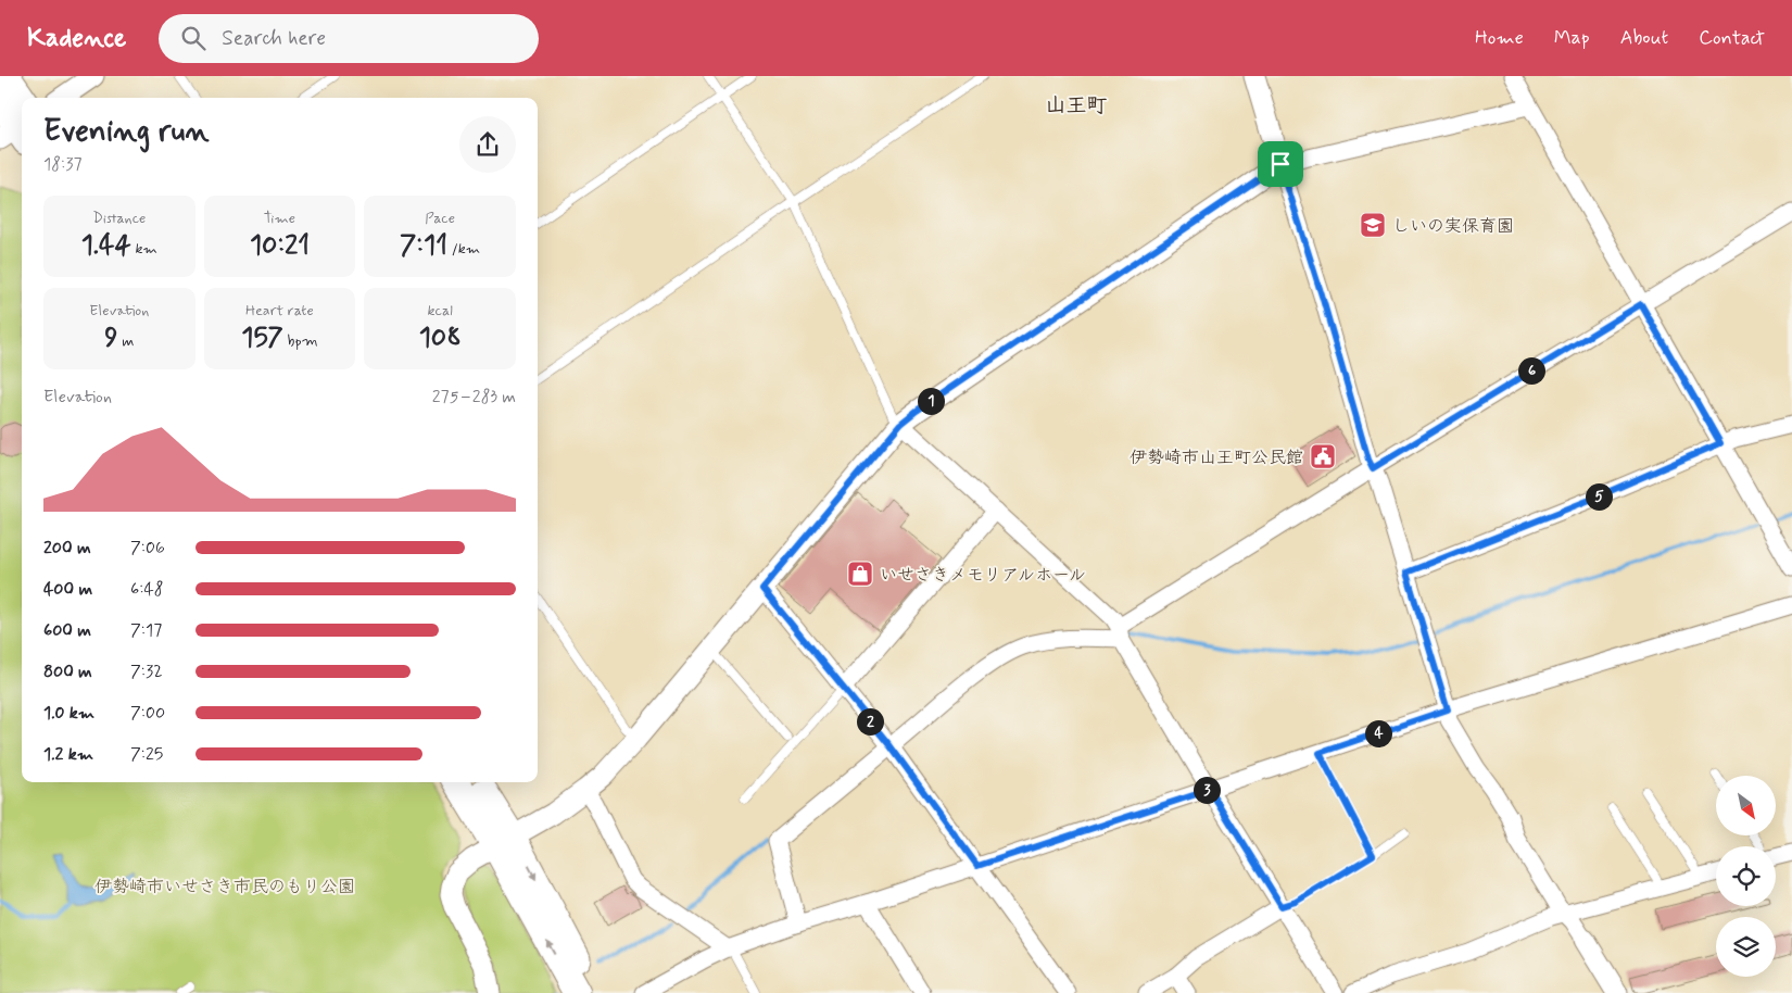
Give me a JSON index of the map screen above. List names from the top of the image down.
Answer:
{
  "districts": ["山王町"],
  "parks": ["伊勢崎市いせさき市民のもり公園"],
  "places": {
    "school or university": ["しいの実保育園"],
    "public building": ["伊勢崎市山王町公民館"],
    "shop": ["いせさきメモリアルホール"]
  },
  "north": "bottom right",
  "page": {
    "header": "Kadence",
    "search": "Search here",
    "nav": [
      "Home",
      "Map",
      "About",
      "Contact"
    ],
    "heading": ["Evening run", "18:37"],
    "stats": [
      ["Distance", "1.44 km"],
      ["Time", "10:21"],
      ["Pace", "7:11 /km"],
      ["Elevation", "9 m"],
      ["Heart rate", "157 bpm"],
      ["kcal", "108"]
    ],
    "pins": [
      "6",
      "1",
      "5",
      "2",
      "4",
      "3"
    ],
    "chart": ["Elevation", "275–283 m"],
    "list": [
      {
        "name": "200 m",
        "note": "7:06"
      },
      {
        "name": "400 m",
        "note": "6:48"
      },
      {
        "name": "600 m",
        "note": "7:17"
      },
      {
        "name": "800 m",
        "note": "7:32"
      },
      {
        "name": "1.0 km",
        "note": "7:00"
      },
      {
        "name": "1.2 km",
        "note": "7:25"
      }
    ]
  }
}
